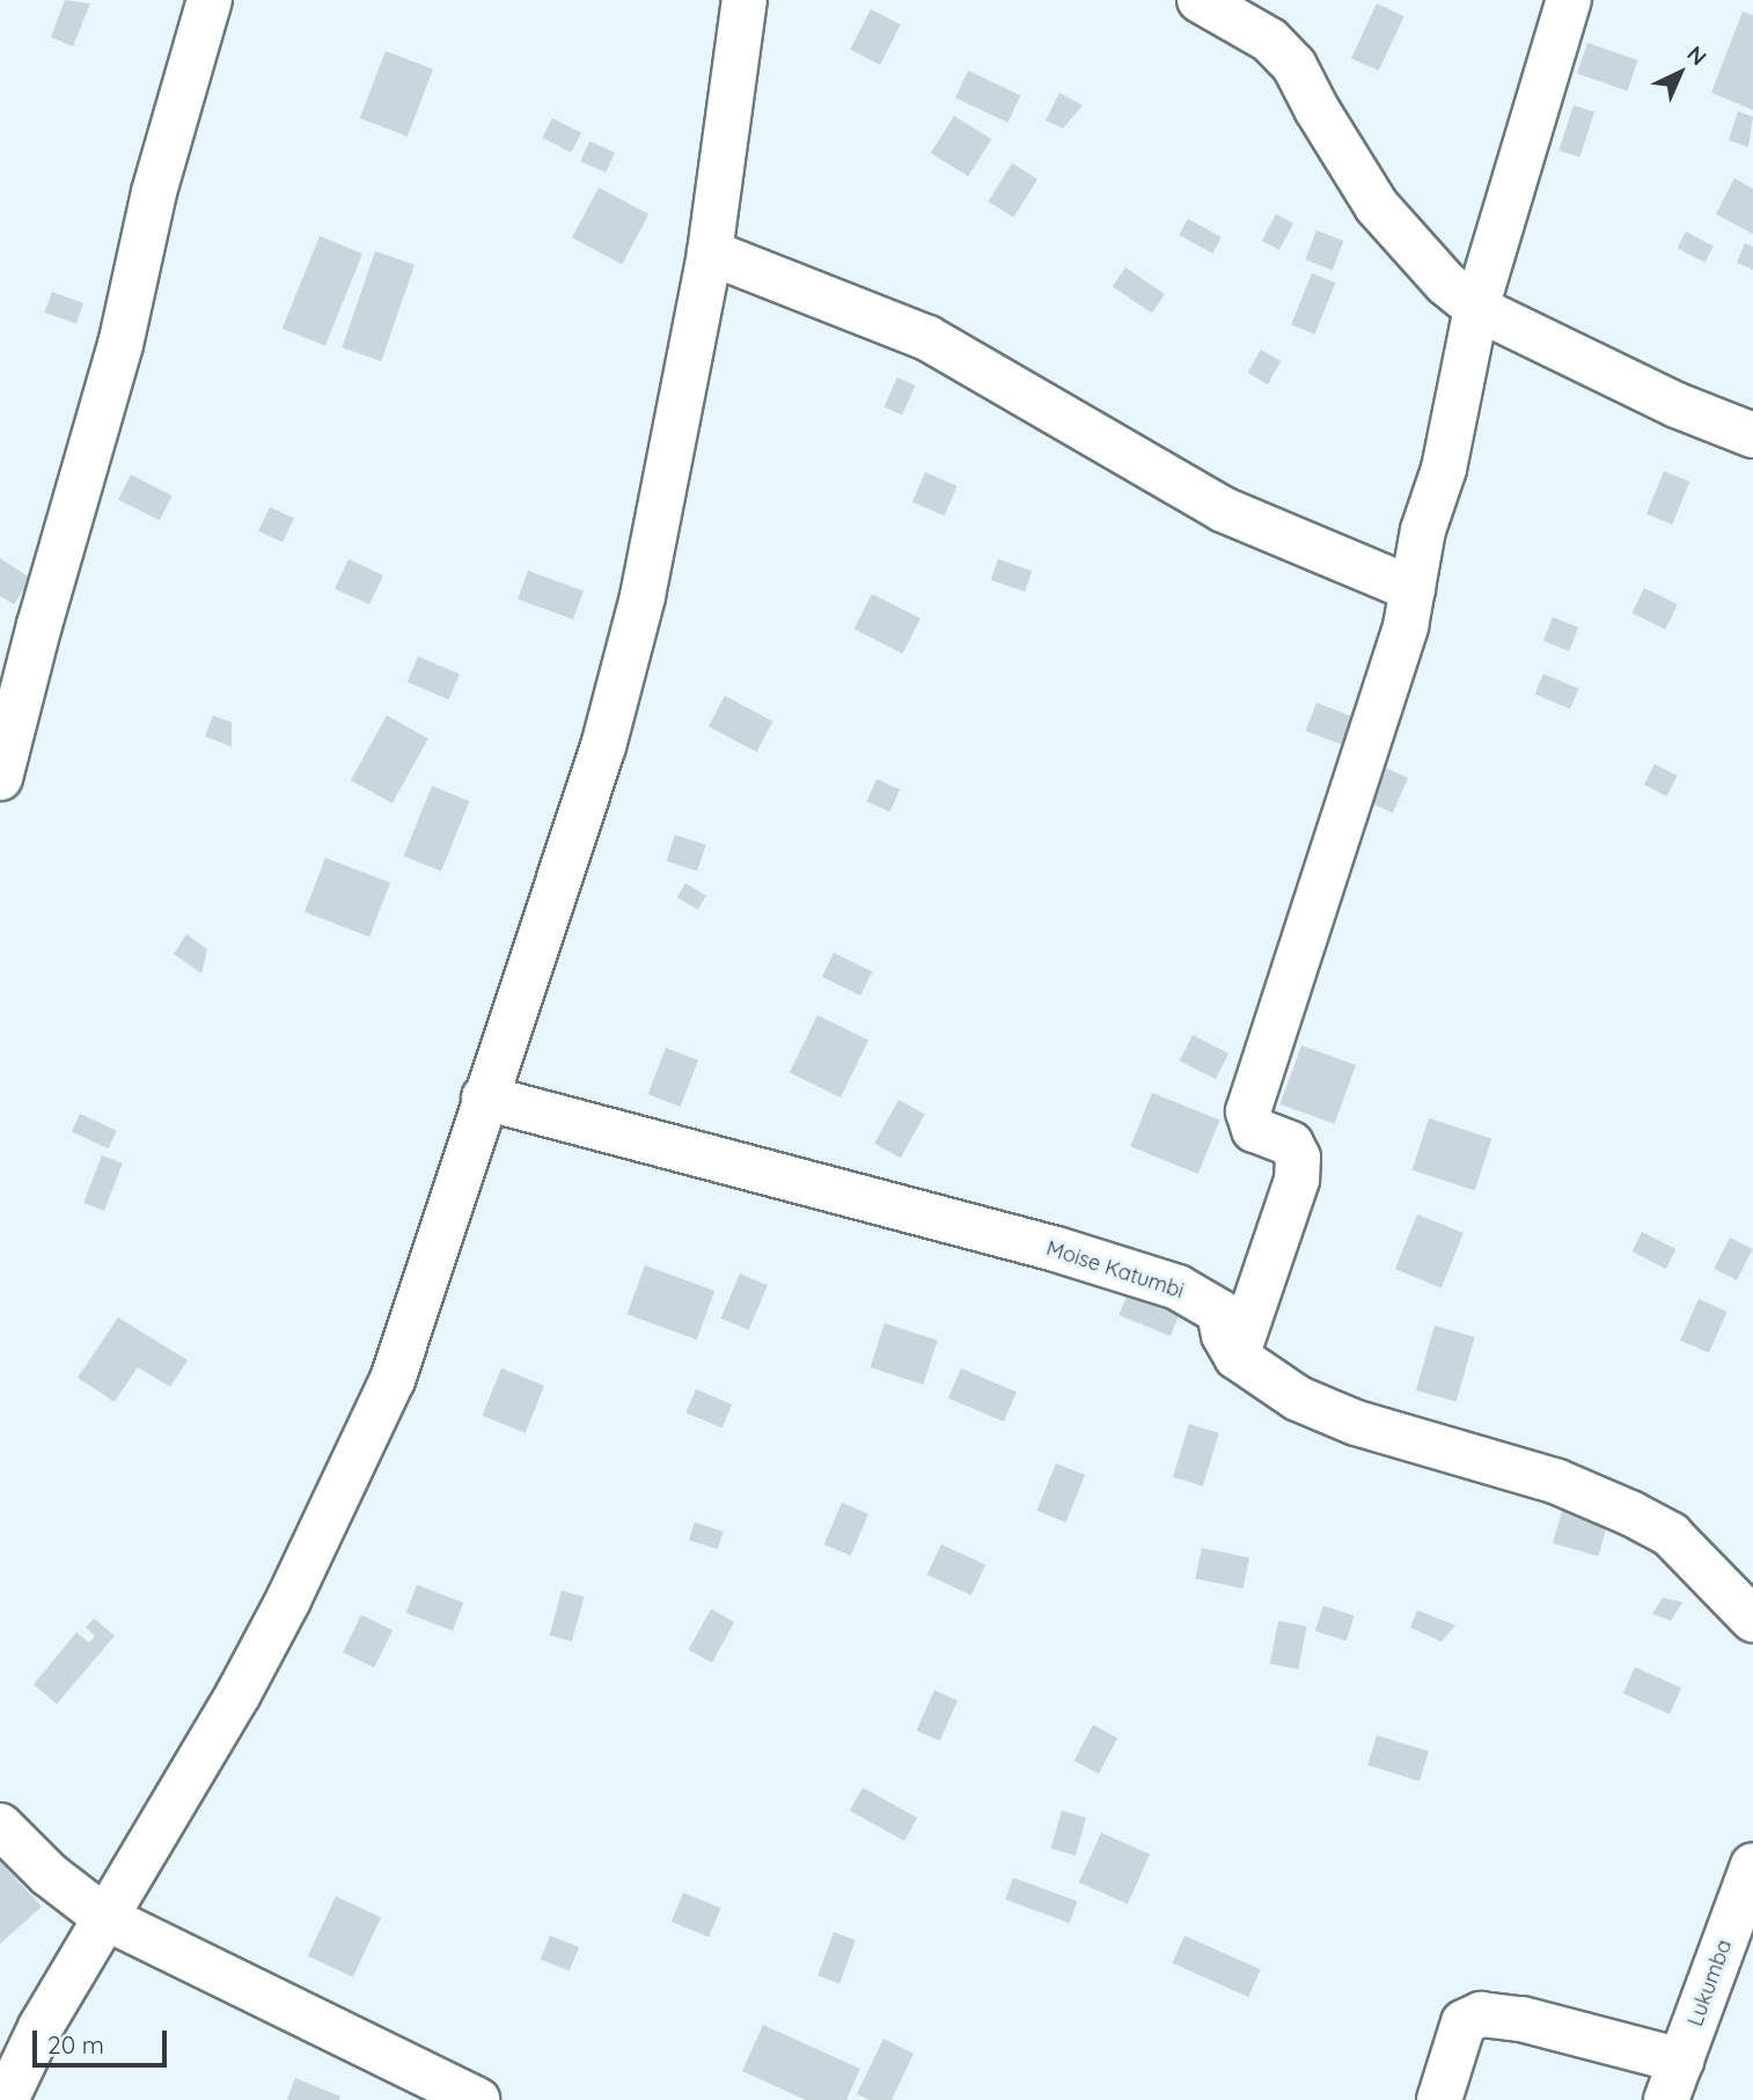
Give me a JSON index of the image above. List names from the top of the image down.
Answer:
{
  "streets": {
    "street": ["Moise Katumbi", "Lukumba"]
  },
  "scale_bar": "20 m",
  "north": "top right"
}
